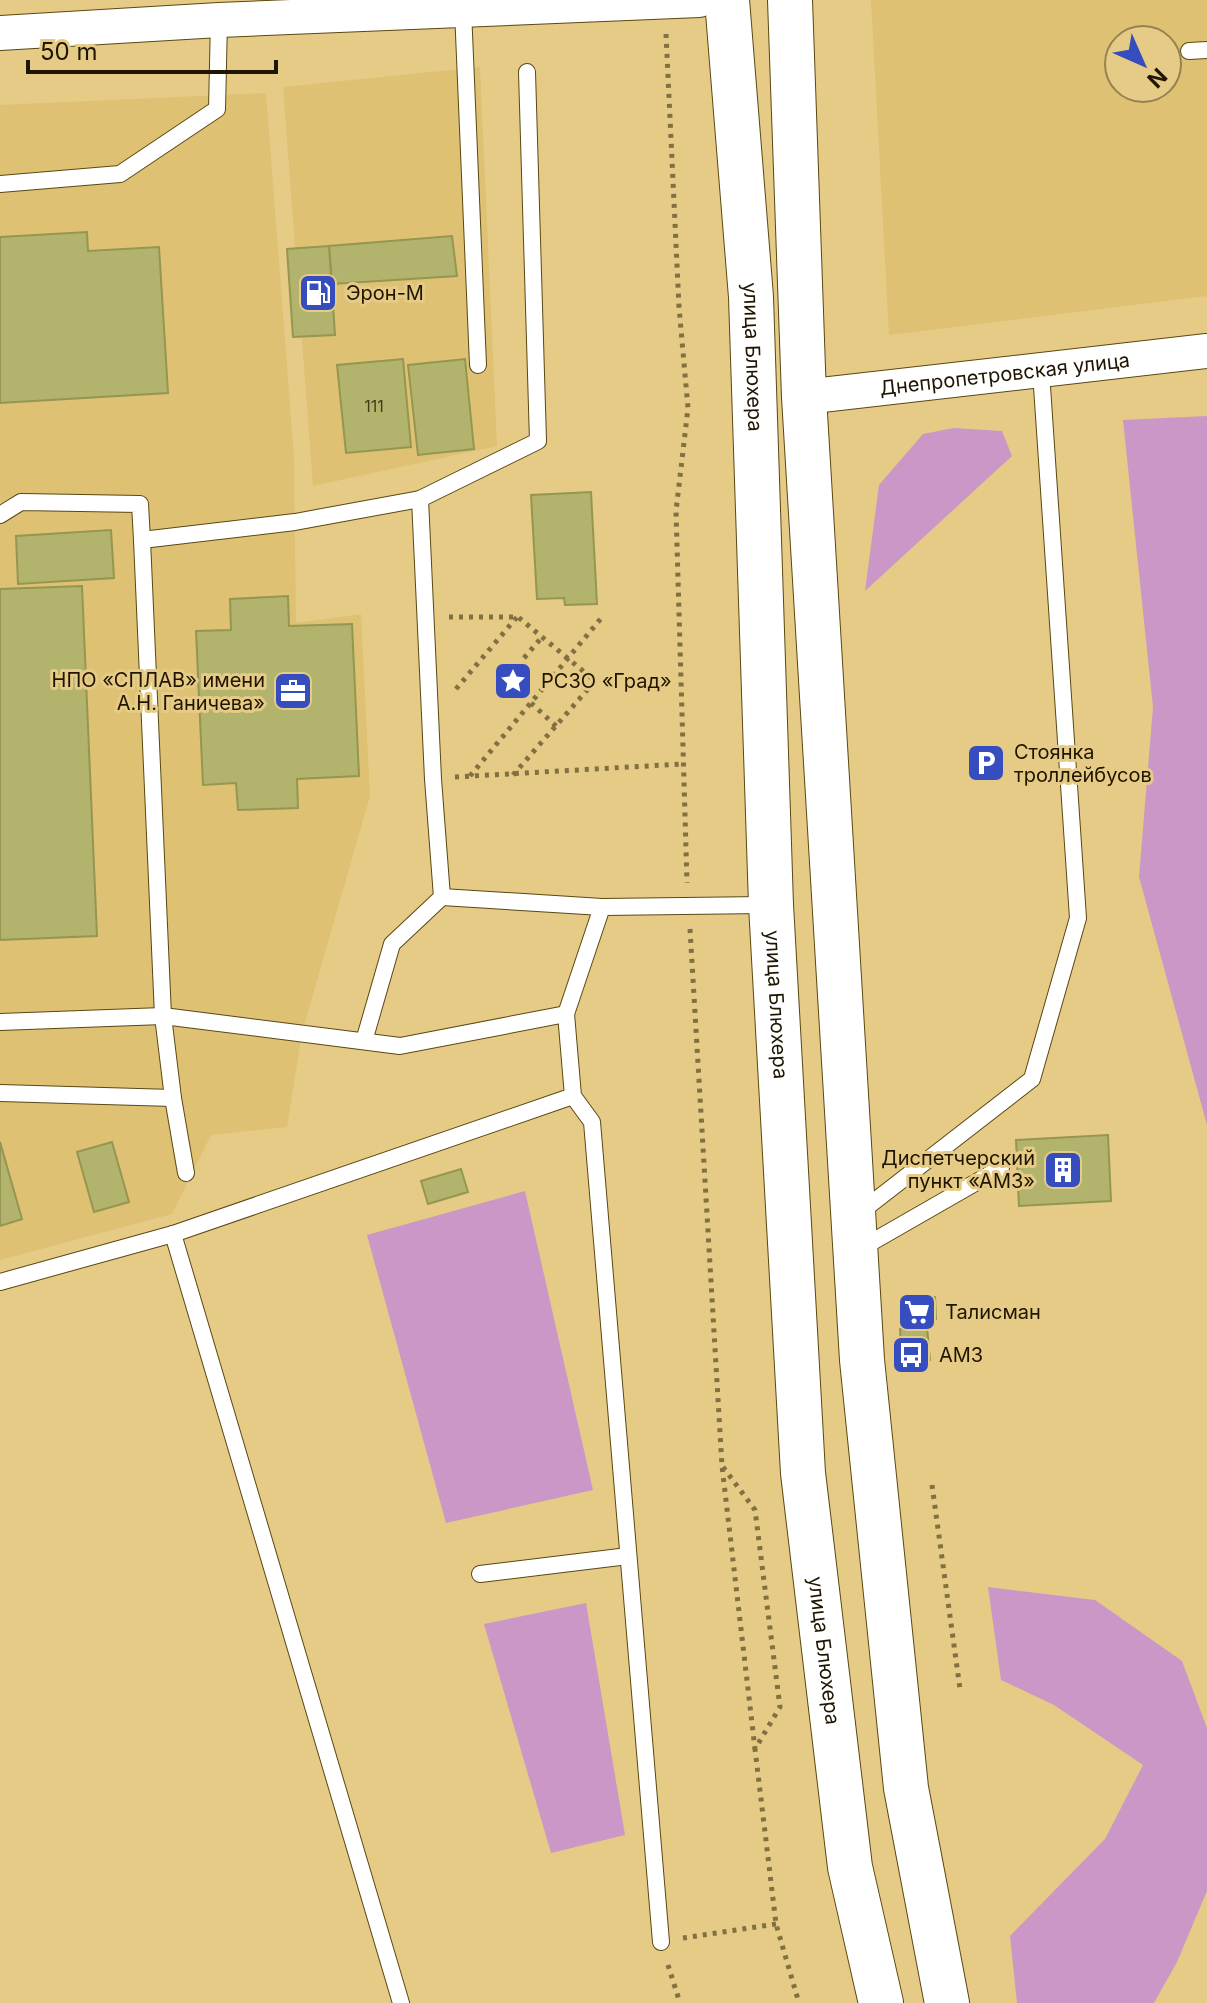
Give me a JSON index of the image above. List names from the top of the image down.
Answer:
{
  "streets": {
    "main road": ["улица Блюхера"],
    "street": ["Днепропетровская улица"]
  },
  "places": {
    "fuel station": ["Эрон-М"],
    "place": ["РСЗО «Град»"],
    "office": ["НПО «СПЛАВ» имени А.Н. Ганичева»"],
    "parking": ["Стоянка троллейбусов"],
    "building": ["Диспетчерский пункт «АМЗ»"],
    "supermarket": ["Талисман"],
    "bus stop": ["АМЗ"]
  },
  "house_numbers": ["111"],
  "scale_bar": "50 m",
  "north": "bottom right"
}
